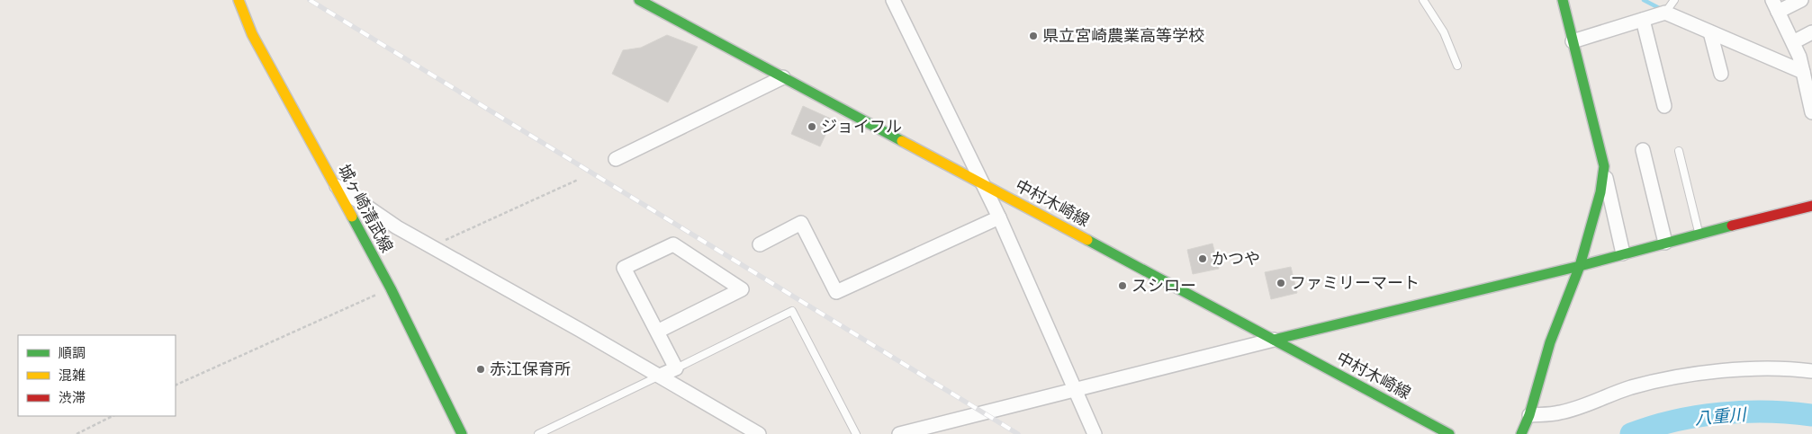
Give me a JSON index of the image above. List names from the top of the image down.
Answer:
{
  "streets": {
    "main road": ["中村木崎線", "城ヶ崎清武線"]
  },
  "water": ["八重川"],
  "places": [
    "県立宮崎農業高等学校",
    "ジョイフル",
    "かつや",
    "ファミリーマート",
    "スシロー",
    "赤江保育所"
  ],
  "legend": ["順調", "混雑", "渋滞"]
}
